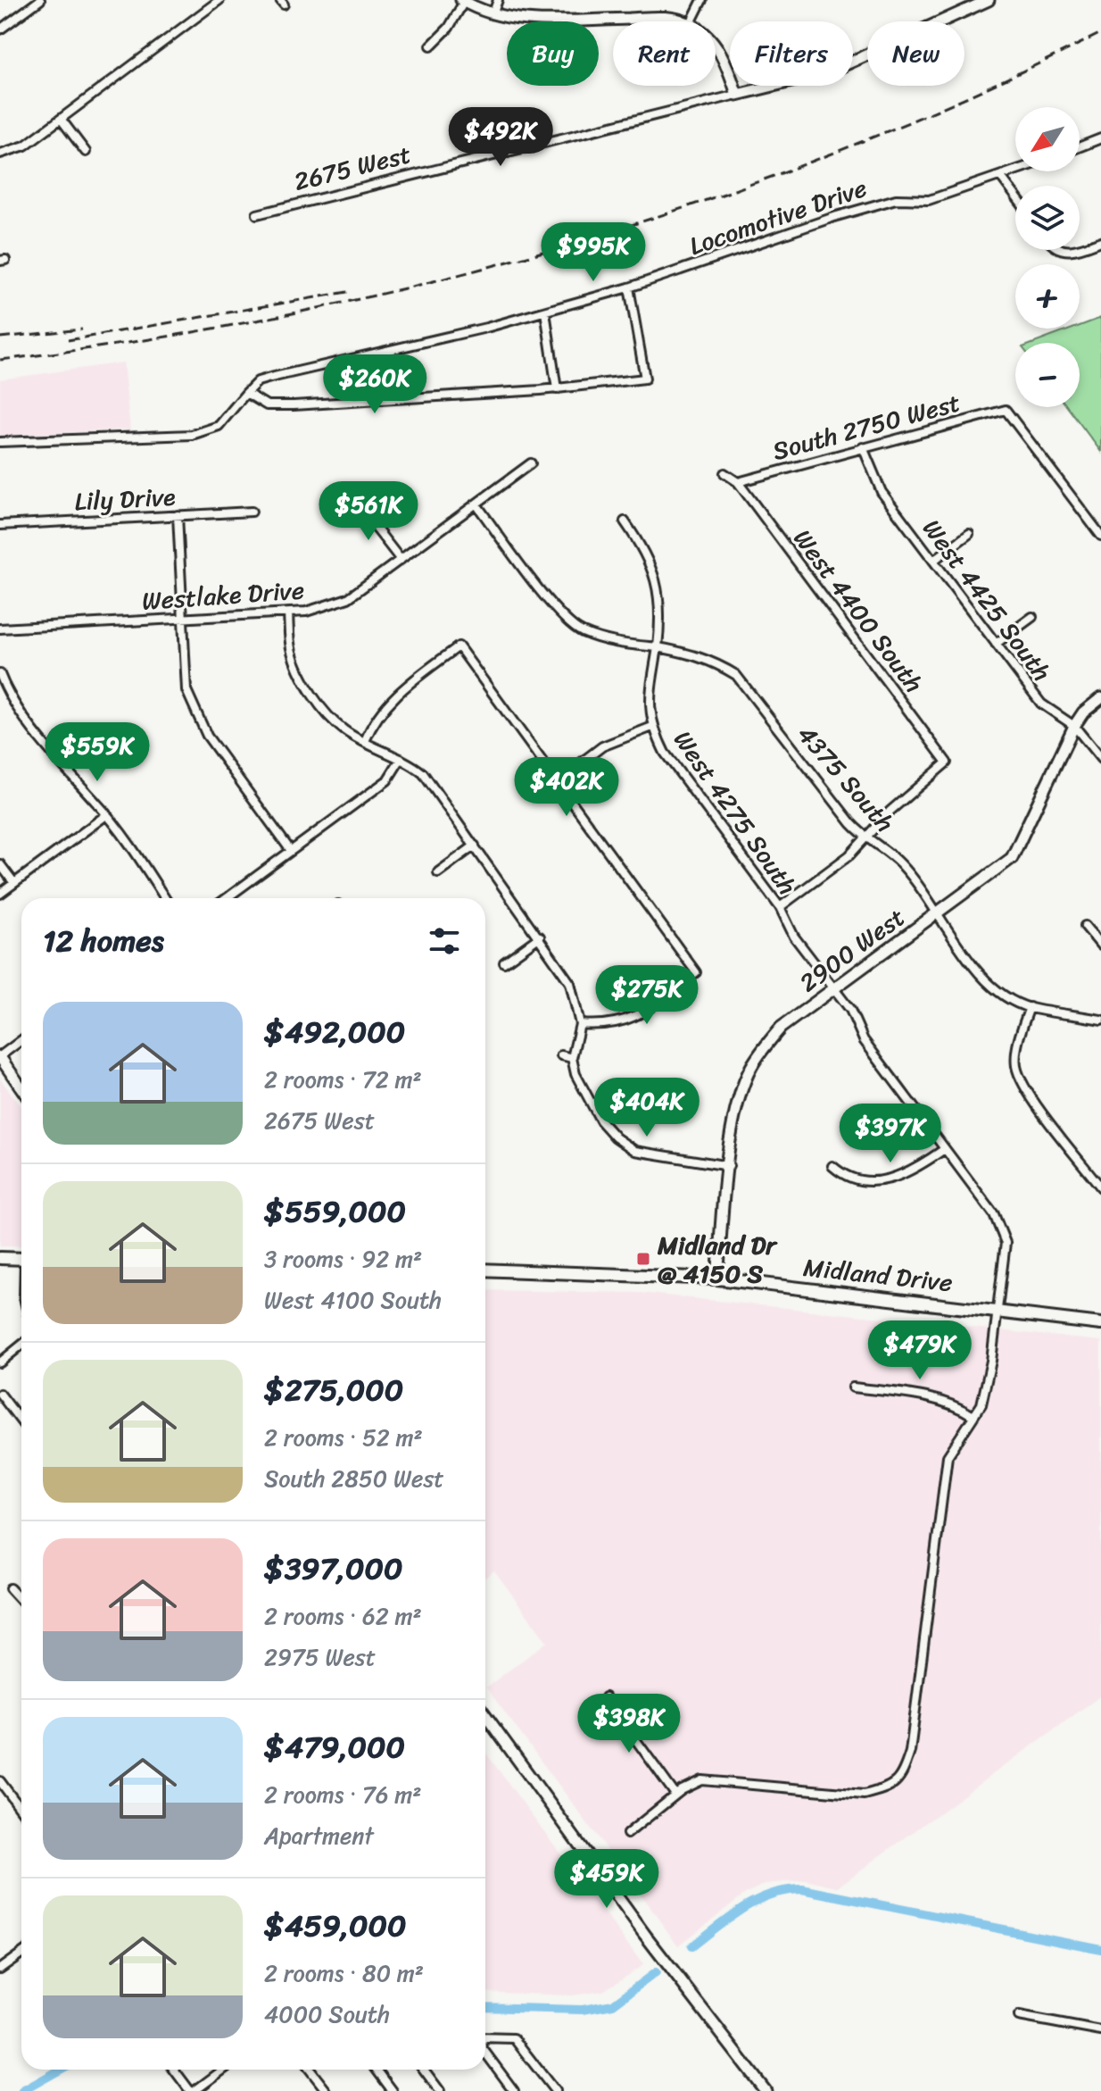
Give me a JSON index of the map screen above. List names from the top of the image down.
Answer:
{
  "streets": {
    "main road": ["Midland Drive"],
    "street": [
      "2675 West",
      "Locomotive Drive",
      "South 2750 West",
      "Lily Drive",
      "Westlake Drive",
      "West 4425 South",
      "West 4400 South",
      "4375 South",
      "West 4275 South",
      "2900 West"
    ]
  },
  "crossings": [
    ["South 2750 West", "West 4425 South"],
    ["South 2750 West", "West 4400 South"],
    ["West 4425 South", "2900 West"],
    ["West 4400 South", "4375 South"],
    ["4375 South", "West 4275 South"],
    ["4375 South", "2900 West"],
    ["West 4275 South", "2900 West"],
    ["West 4275 South", "Midland Drive"],
    ["2900 West", "Midland Drive"]
  ],
  "places": {
    "transit": ["Midland Dr @ 4150 S"]
  },
  "north": "bottom left",
  "page": {
    "chip": [
      "Buy",
      "Rent",
      "Filters",
      "New"
    ],
    "map_buttons": ["+", "−"],
    "price": [
      "$492K",
      "$995K",
      "$260K",
      "$561K",
      "$559K",
      "$402K",
      "$275K",
      "$404K",
      "$397K",
      "$479K",
      "$398K",
      "$459K"
    ],
    "heading": "12 homes",
    "list": [
      {
        "name": "$492,000",
        "note": "2 rooms · 72 m² · 2675 West"
      },
      {
        "name": "$559,000",
        "note": "3 rooms · 92 m² · West 4100 South"
      },
      {
        "name": "$275,000",
        "note": "2 rooms · 52 m² · South 2850 West"
      },
      {
        "name": "$397,000",
        "note": "2 rooms · 62 m² · 2975 West"
      },
      {
        "name": "$479,000",
        "note": "2 rooms · 76 m² · Apartment"
      },
      {
        "name": "$459,000",
        "note": "2 rooms · 80 m² · 4000 South"
      }
    ]
  }
}
